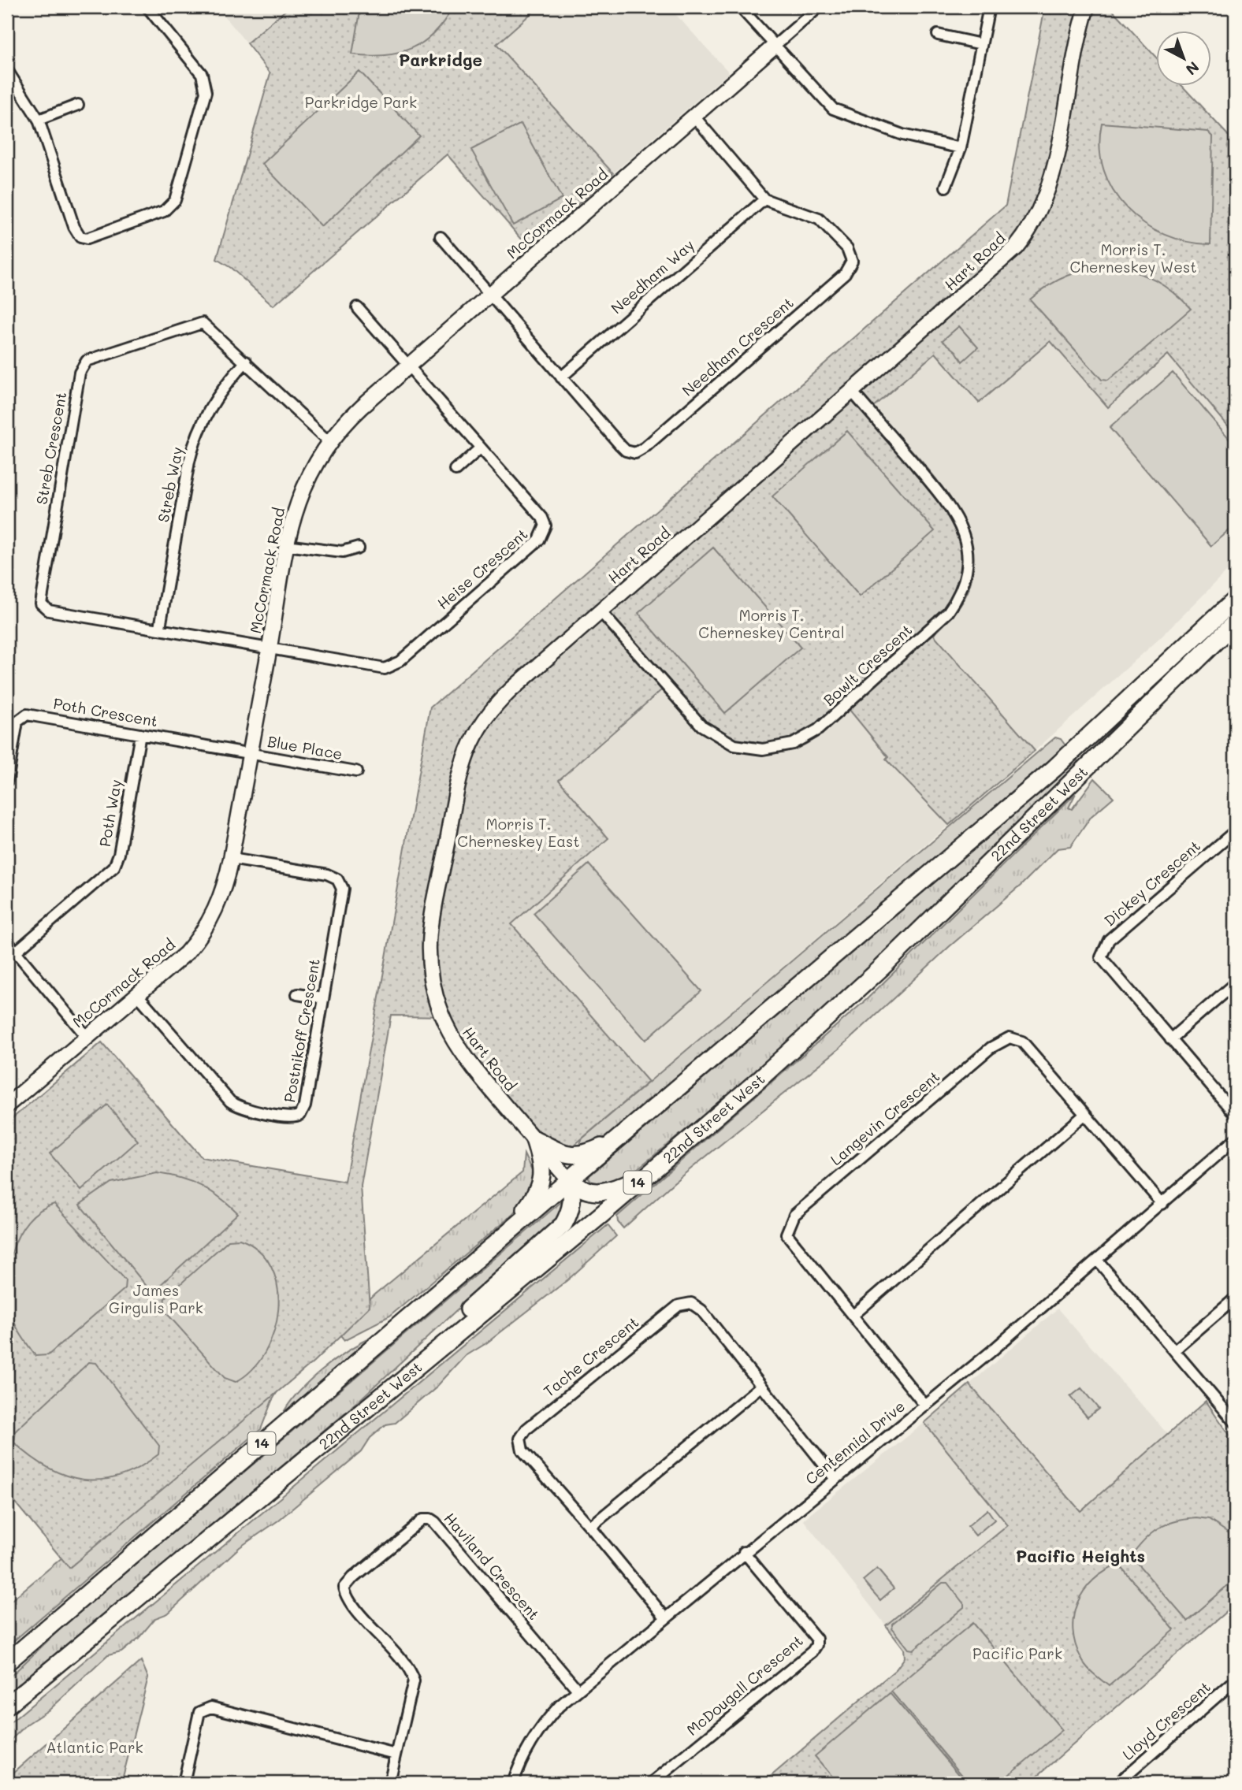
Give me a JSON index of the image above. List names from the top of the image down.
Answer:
{
  "streets": {
    "highway": ["22nd Street West", "14"],
    "street": [
      "McCormack Road",
      "Hart Road",
      "Needham Way",
      "Needham Crescent",
      "Streb Crescent",
      "Streb Way",
      "Heise Crescent",
      "Bowlt Crescent",
      "Poth Crescent",
      "Blue Place",
      "Poth Way",
      "Dickey Crescent",
      "Postnikoff Crescent",
      "Langevin Crescent",
      "Tache Crescent",
      "Centennial Drive",
      "Haviland Crescent",
      "McDougall Crescent",
      "Lloyd Crescent"
    ]
  },
  "crossings": [
    ["McCormack Road", "Needham Crescent"],
    ["McCormack Road", "Streb Crescent"],
    ["McCormack Road", "Heise Crescent"],
    ["McCormack Road", "Poth Crescent"],
    ["McCormack Road", "Blue Place"],
    ["McCormack Road", "Postnikoff Crescent"],
    ["Hart Road", "Bowlt Crescent"],
    ["Hart Road", "22nd Street West"],
    ["Needham Way", "Needham Crescent"],
    ["Streb Crescent", "Streb Way"],
    ["Streb Crescent", "Heise Crescent"],
    ["Poth Crescent", "Blue Place"],
    ["Poth Crescent", "Poth Way"],
    ["Langevin Crescent", "Centennial Drive"],
    ["Tache Crescent", "Centennial Drive"],
    ["Centennial Drive", "Haviland Crescent"],
    ["Centennial Drive", "McDougall Crescent"]
  ],
  "districts": ["Parkridge", "Pacific Heights"],
  "parks": [
    "Parkridge Park",
    "Morris T. Cherneskey West",
    "Morris T. Cherneskey Central",
    "Morris T. Cherneskey East",
    "James Girgulis Park",
    "Pacific Park",
    "Atlantic Park"
  ],
  "north": "bottom right"
}
